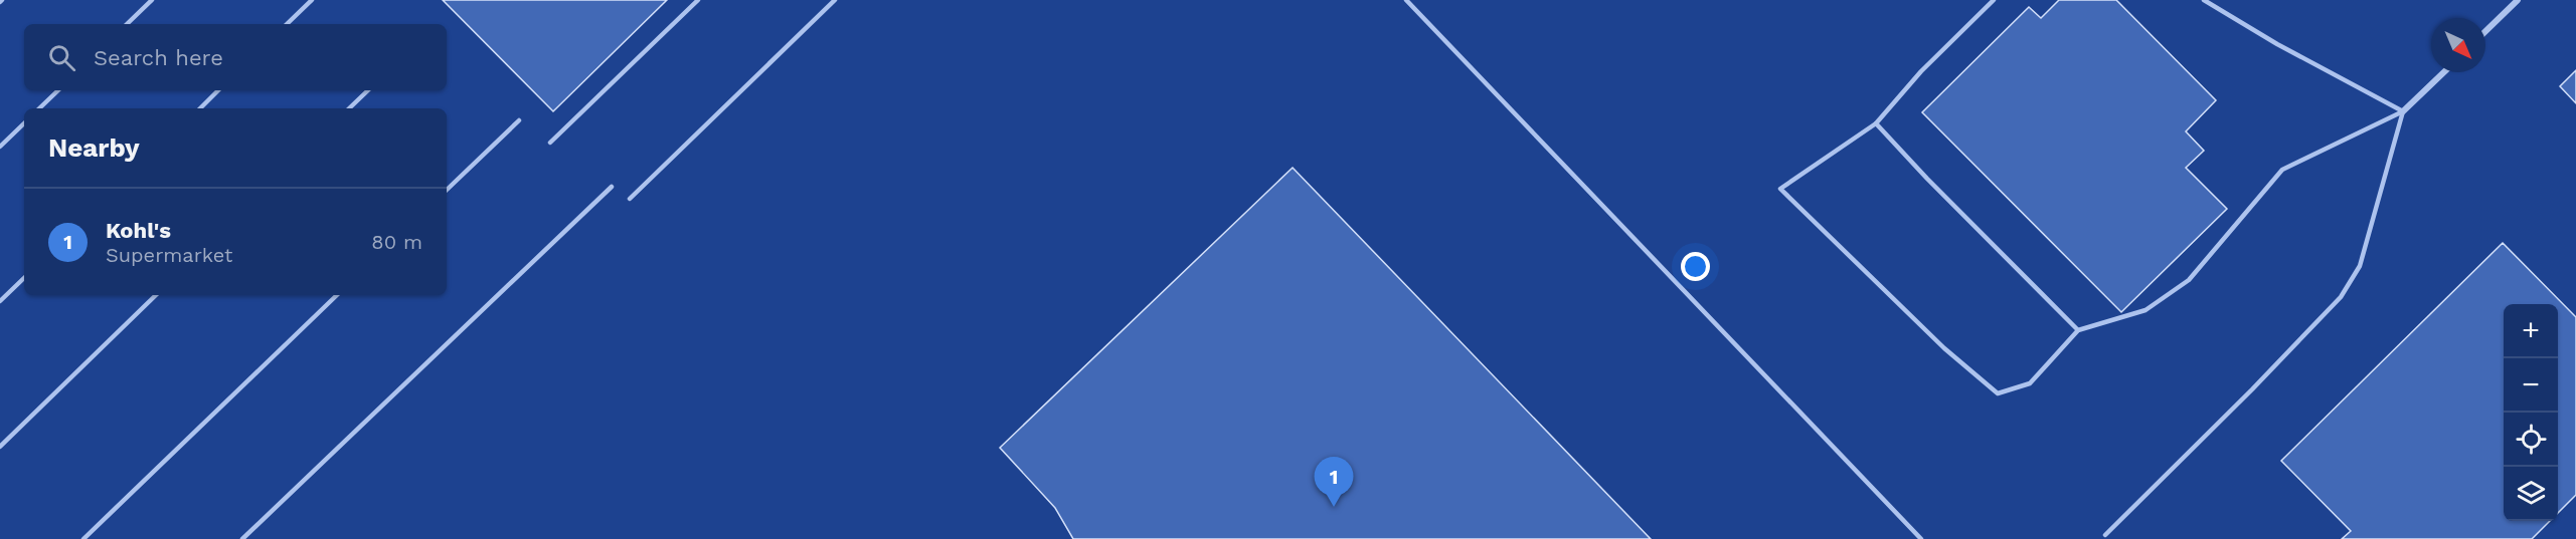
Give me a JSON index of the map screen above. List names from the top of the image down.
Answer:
{
  "north": "bottom right",
  "page": {
    "search": "Search here",
    "heading": "Nearby",
    "list": [
      {
        "mark": "1",
        "name": "Kohl's",
        "note": "Supermarket",
        "value": "80 m"
      }
    ],
    "map_buttons": ["+", "−"],
    "pins": "1"
  }
}
